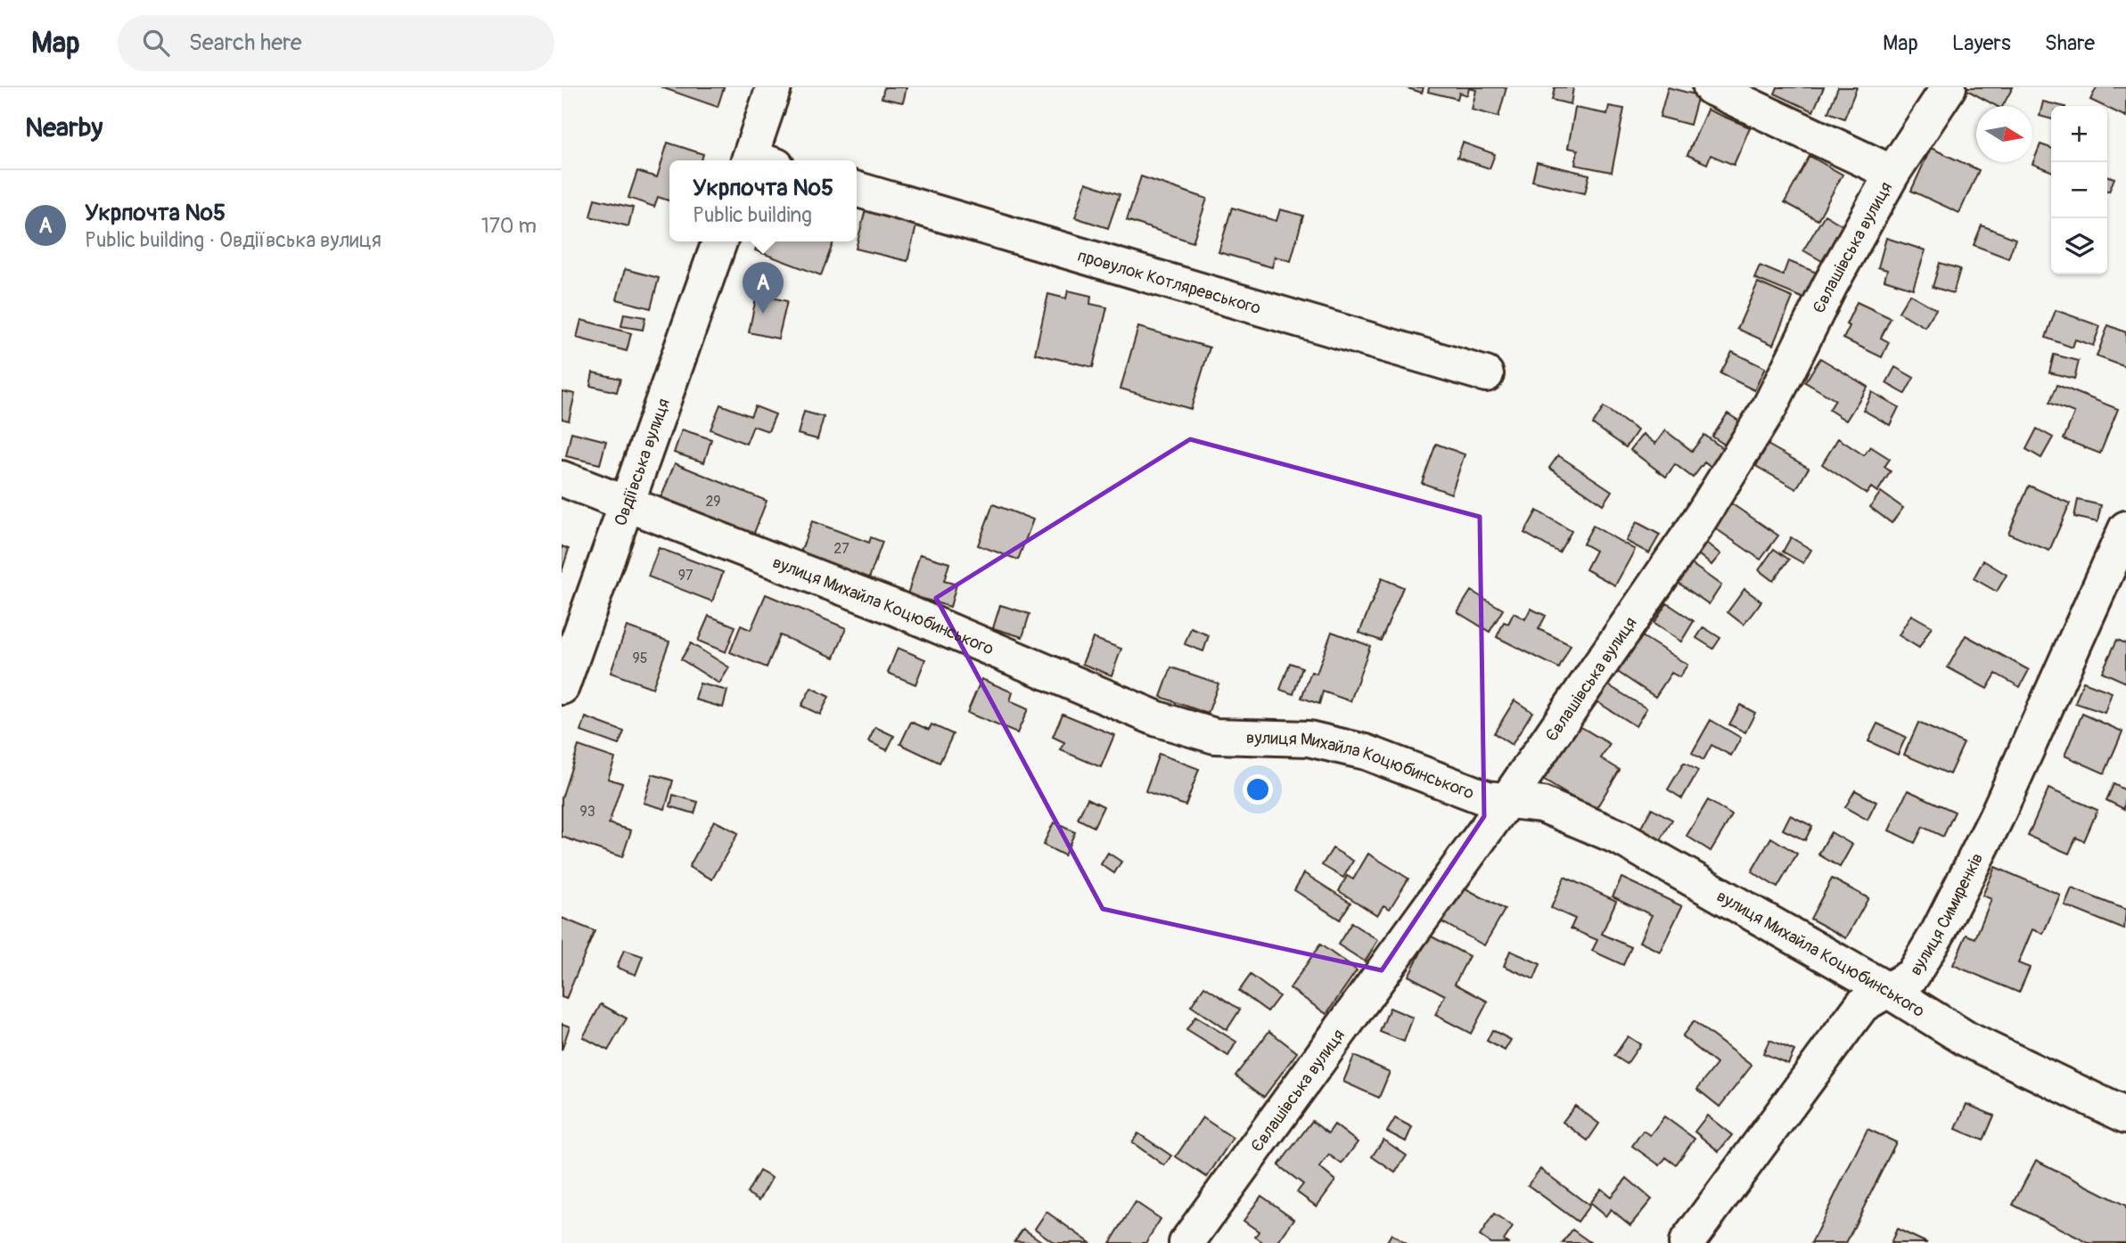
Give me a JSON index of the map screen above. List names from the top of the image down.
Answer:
{
  "streets": {
    "street": [
      "Євлашівська вулиця",
      "провулок Котляревського",
      "Овдіївська вулиця",
      "вулиця Михайла Коцюбинського",
      "вулиця Симиренків"
    ]
  },
  "crossings": [
    ["Євлашівська вулиця", "вулиця Михайла Коцюбинського"],
    ["Овдіївська вулиця", "вулиця Михайла Коцюбинського"],
    ["вулиця Михайла Коцюбинського", "вулиця Симиренків"]
  ],
  "house_numbers": [
    "29",
    "27",
    "97",
    "95",
    "93"
  ],
  "north": "right",
  "page": {
    "header": "Map",
    "search": "Search here",
    "nav": ["Map", "Layers", "Share"],
    "heading": "Nearby",
    "map_buttons": ["+", "−"],
    "popup": ["Укрпочта №5", "Public building"],
    "list": [
      {
        "mark": "A",
        "name": "Укрпочта №5",
        "note": "Public building · Овдіївська вулиця",
        "value": "170 m"
      }
    ],
    "pins": "A"
  }
}
